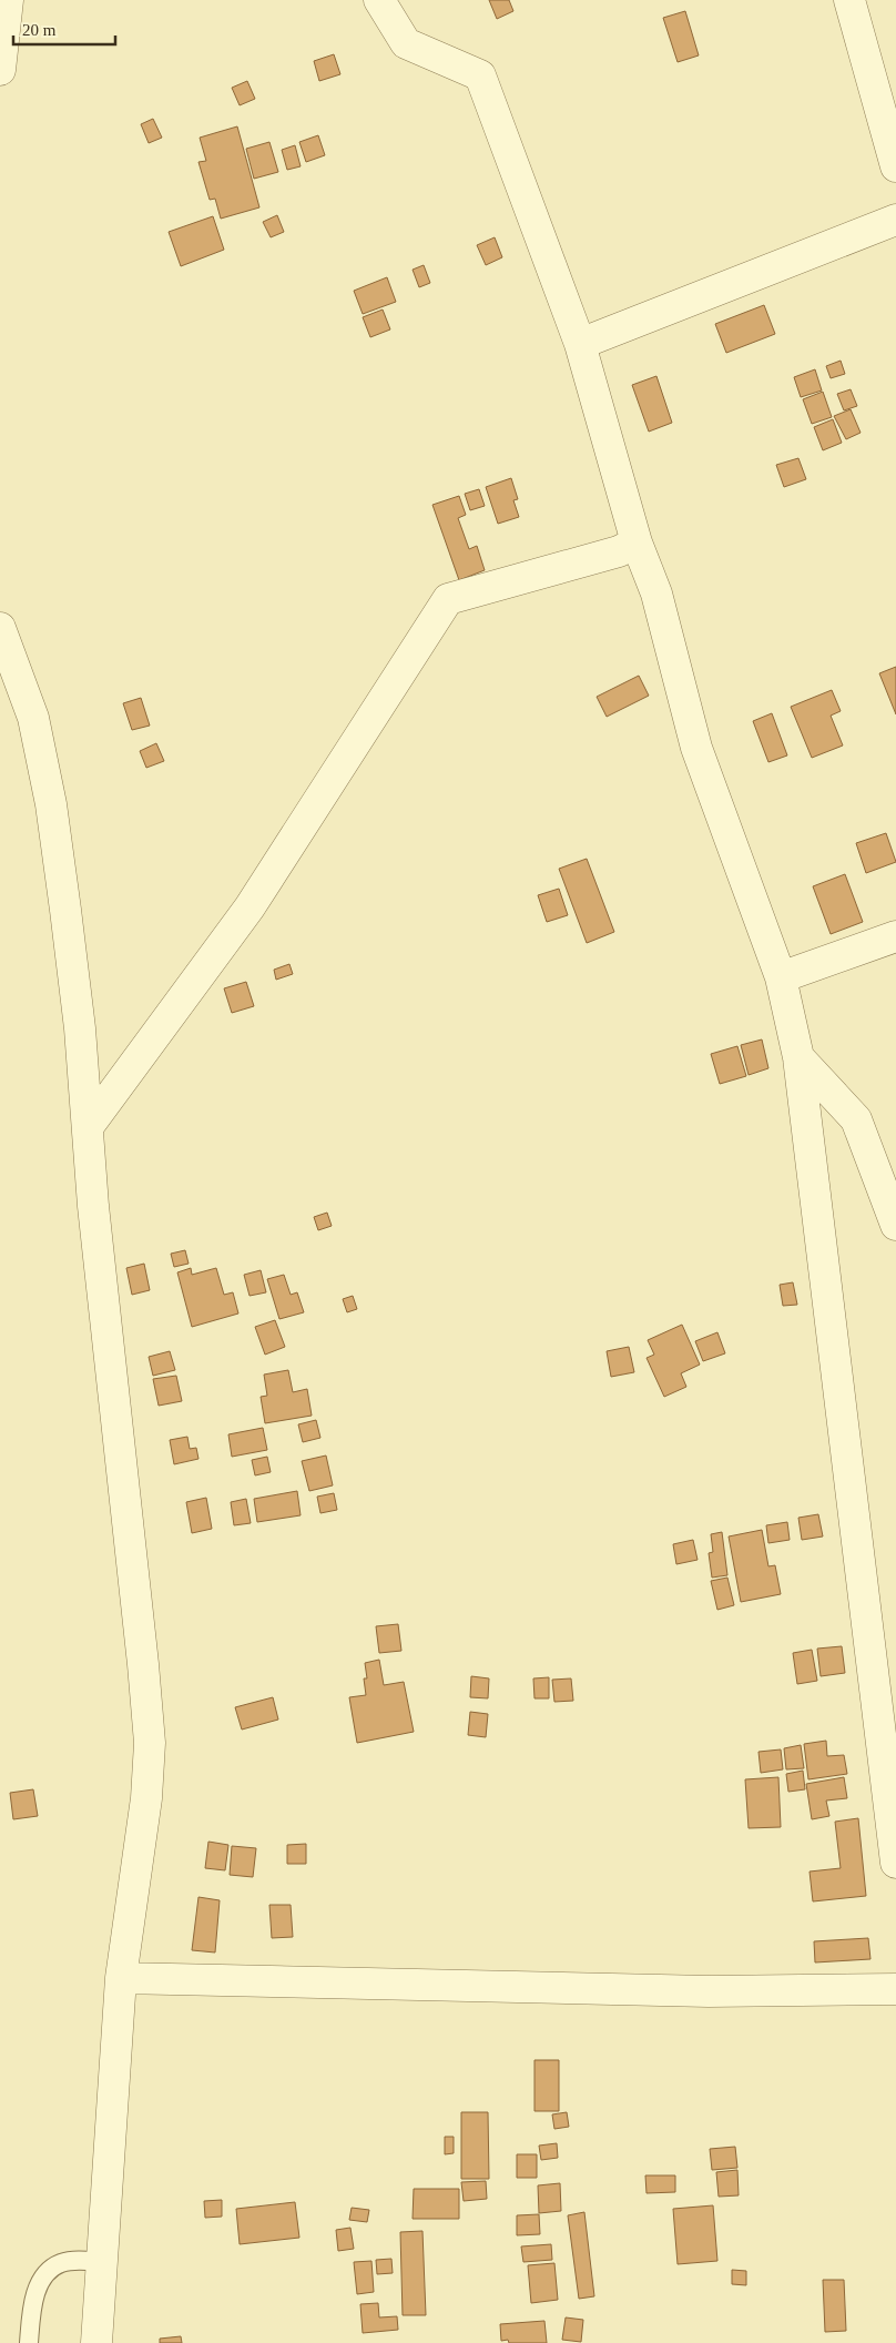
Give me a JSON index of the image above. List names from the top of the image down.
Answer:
{
  "scale_bar": "20 m"
}
